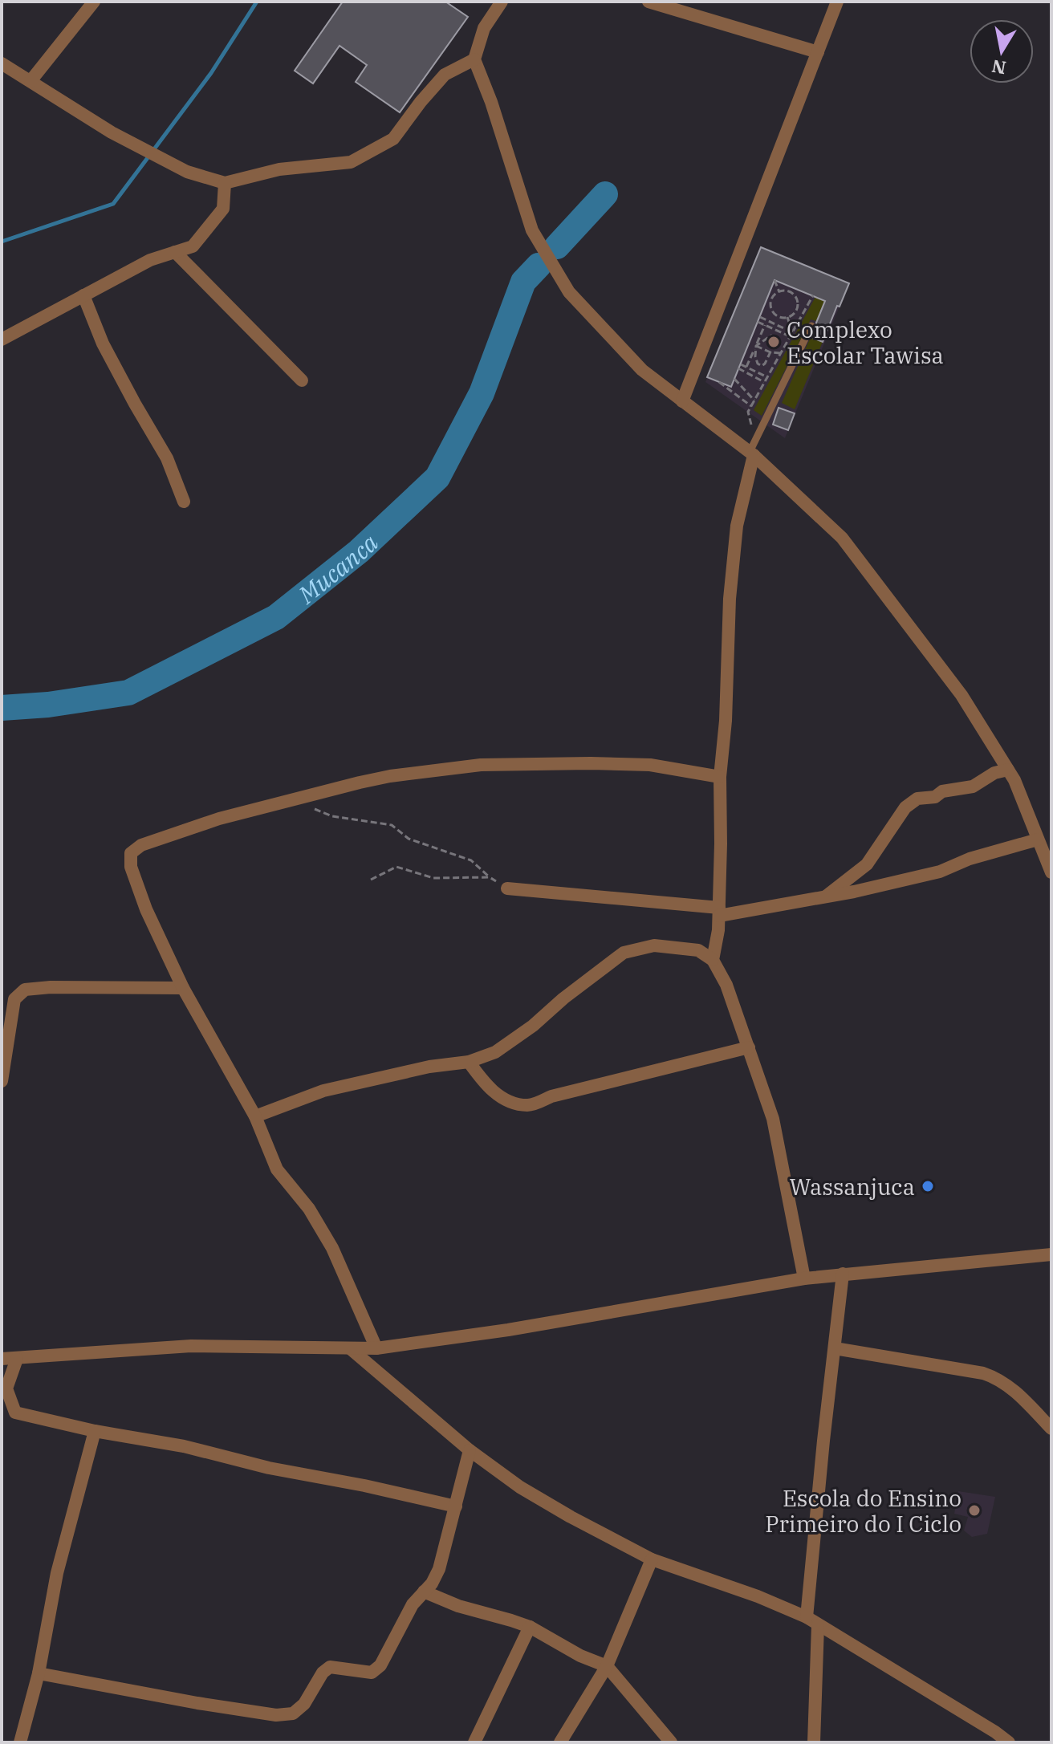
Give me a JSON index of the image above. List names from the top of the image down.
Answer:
{
  "water": ["Mucanca"],
  "places": ["Complexo Escolar Tawisa", "Wassanjuca", "Escola do Ensino Primeiro do I Ciclo"],
  "north": "bottom"
}
